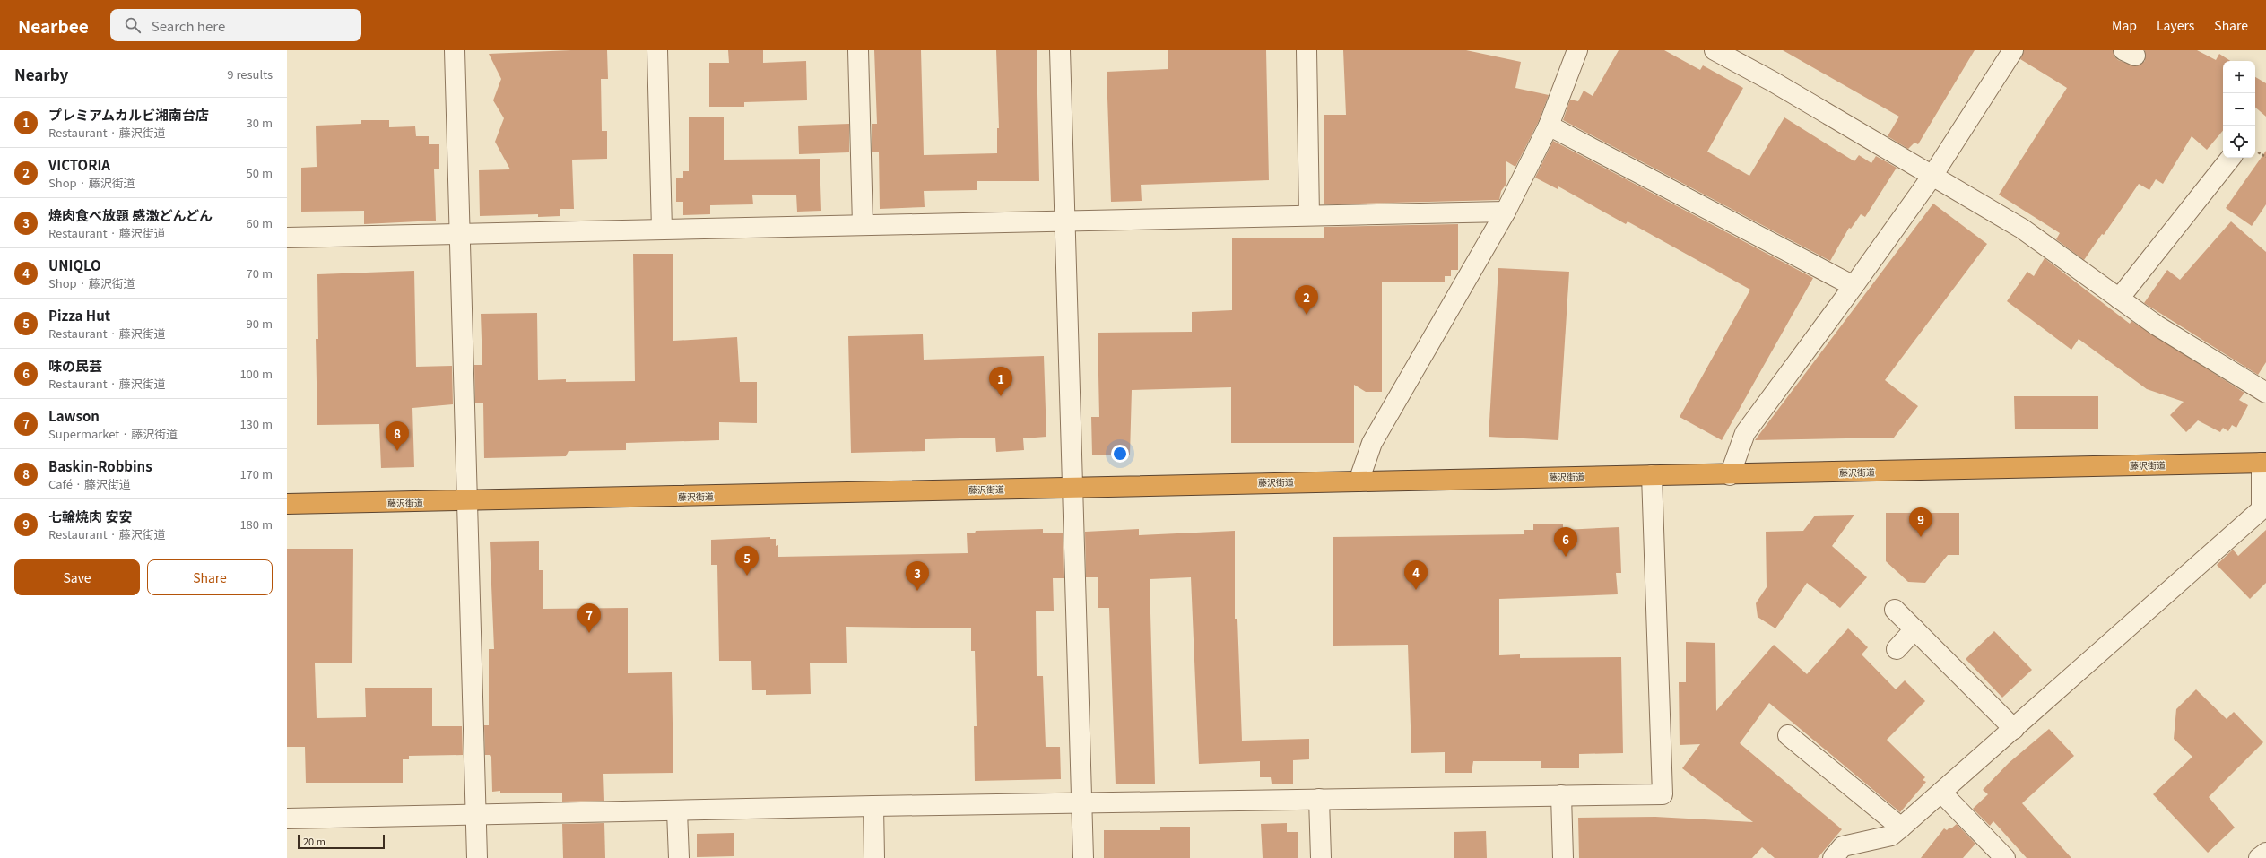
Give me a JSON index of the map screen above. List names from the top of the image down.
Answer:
{
  "streets": {
    "highway": ["藤沢街道"]
  },
  "scale_bar": "20 m",
  "page": {
    "header": "Nearbee",
    "search": "Search here",
    "nav": ["Map", "Layers", "Share"],
    "heading": ["Nearby", "9 results"],
    "map_buttons": ["+", "−"],
    "list": [
      {
        "mark": "1",
        "name": "プレミアムカルビ湘南台店",
        "note": "Restaurant · 藤沢街道",
        "value": "30 m"
      },
      {
        "mark": "2",
        "name": "VICTORIA",
        "note": "Shop · 藤沢街道",
        "value": "50 m"
      },
      {
        "mark": "3",
        "name": "焼肉食べ放題 感激どんどん",
        "note": "Restaurant · 藤沢街道",
        "value": "60 m"
      },
      {
        "mark": "4",
        "name": "UNIQLO",
        "note": "Shop · 藤沢街道",
        "value": "70 m"
      },
      {
        "mark": "5",
        "name": "Pizza Hut",
        "note": "Restaurant · 藤沢街道",
        "value": "90 m"
      },
      {
        "mark": "6",
        "name": "味の民芸",
        "note": "Restaurant · 藤沢街道",
        "value": "100 m"
      },
      {
        "mark": "7",
        "name": "Lawson",
        "note": "Supermarket · 藤沢街道",
        "value": "130 m"
      },
      {
        "mark": "8",
        "name": "Baskin-Robbins",
        "note": "Café · 藤沢街道",
        "value": "170 m"
      },
      {
        "mark": "9",
        "name": "七輪焼肉 安安",
        "note": "Restaurant · 藤沢街道",
        "value": "180 m"
      }
    ],
    "pins": [
      "2",
      "1",
      "8",
      "9",
      "6",
      "5",
      "4",
      "3",
      "7"
    ],
    "buttons": ["Save", "Share"],
    "scale": "20 m"
  }
}
